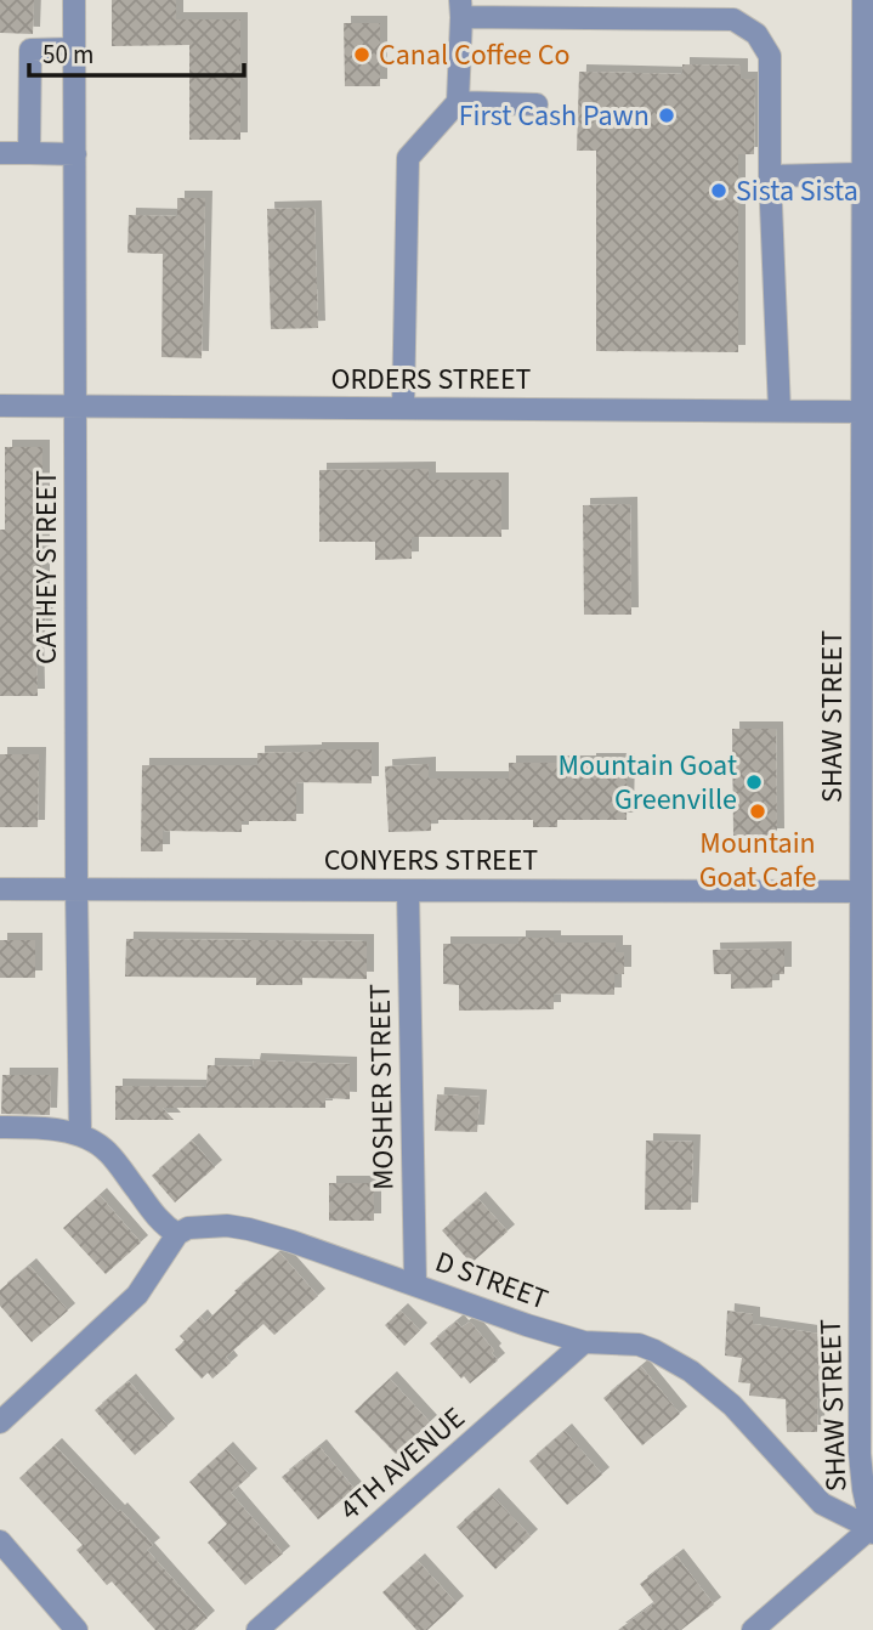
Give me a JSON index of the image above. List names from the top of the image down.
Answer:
{
  "streets": {
    "street": [
      "ORDERS STREET",
      "CATHEY STREET",
      "SHAW STREET",
      "CONYERS STREET",
      "MOSHER STREET",
      "D STREET",
      "4TH AVENUE"
    ]
  },
  "crossings": [
    ["ORDERS STREET", "CATHEY STREET"],
    ["ORDERS STREET", "SHAW STREET"],
    ["CATHEY STREET", "CONYERS STREET"],
    ["SHAW STREET", "CONYERS STREET"],
    ["SHAW STREET", "D STREET"],
    ["CONYERS STREET", "MOSHER STREET"],
    ["MOSHER STREET", "D STREET"],
    ["D STREET", "4TH AVENUE"]
  ],
  "places": [
    "Canal Coffee Co",
    "First Cash Pawn",
    "Sista Sista",
    "Mountain Goat Greenville",
    "Mountain Goat Cafe"
  ],
  "scale_bar": "50 m"
}
